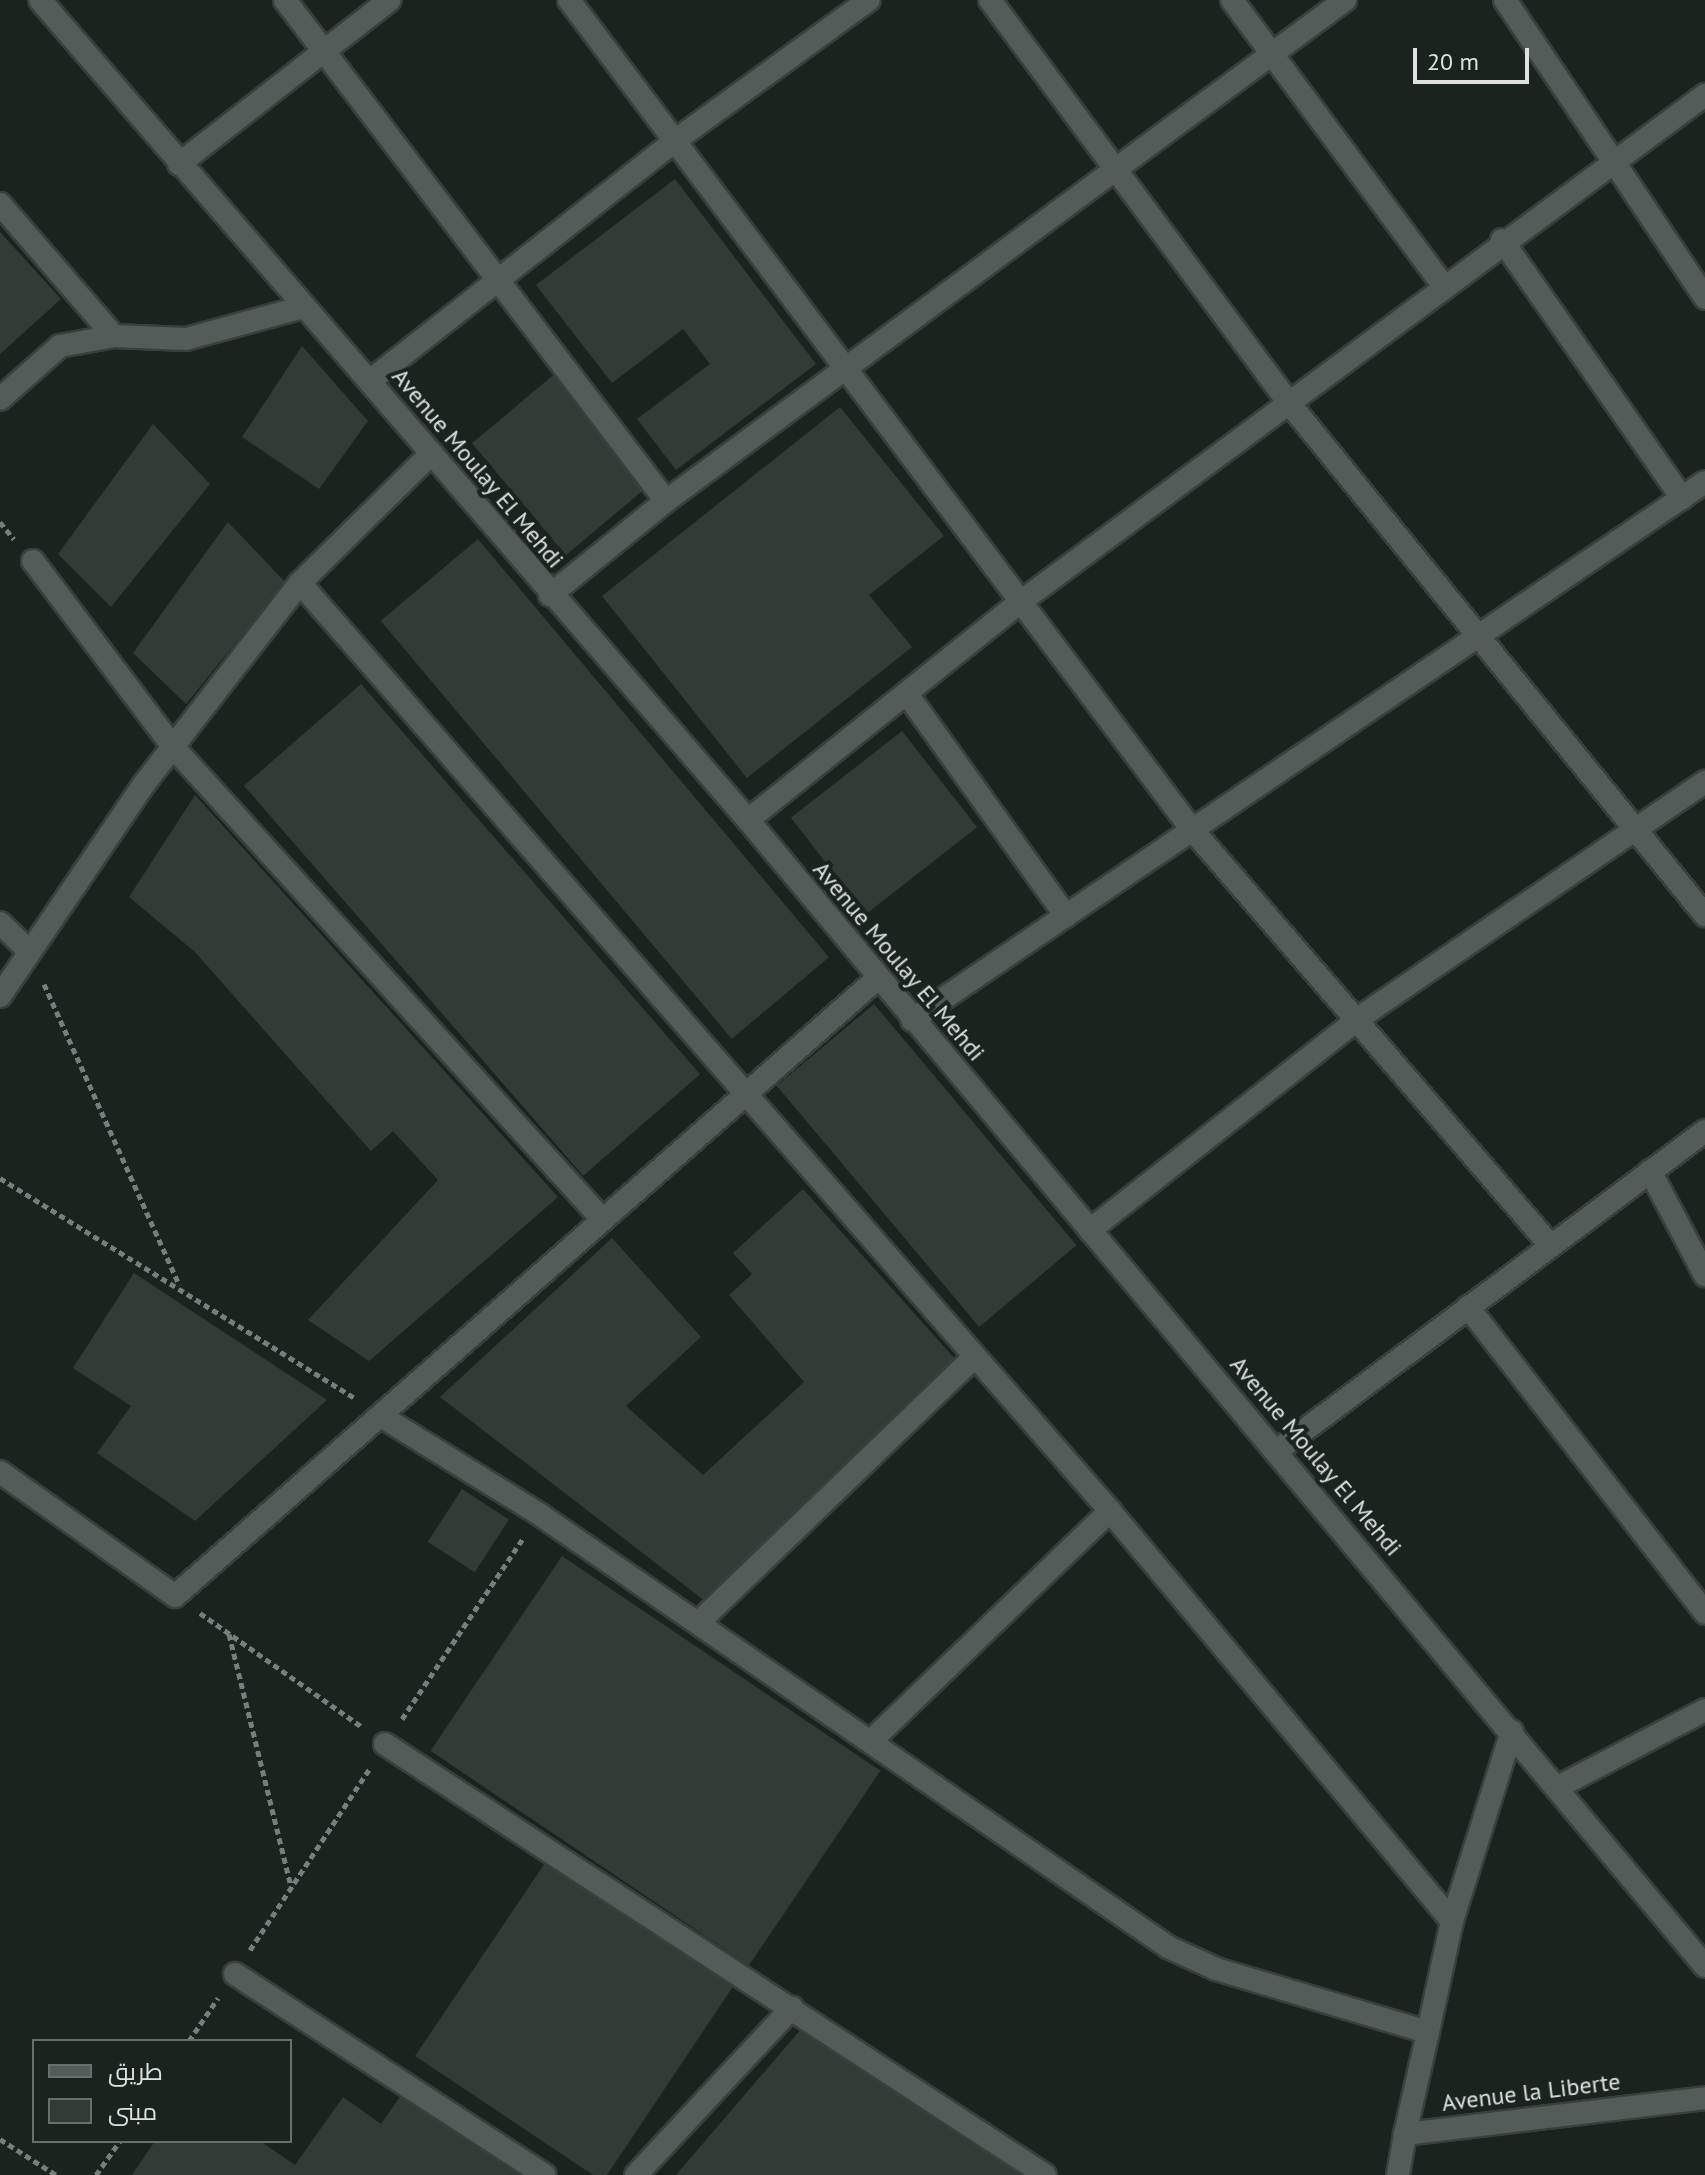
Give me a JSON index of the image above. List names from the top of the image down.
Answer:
{
  "streets": {
    "street": ["Avenue Moulay El Mehdi", "Avenue la Liberte"]
  },
  "legend": ["طريق", "مبنى"],
  "scale_bar": "20 m"
}
